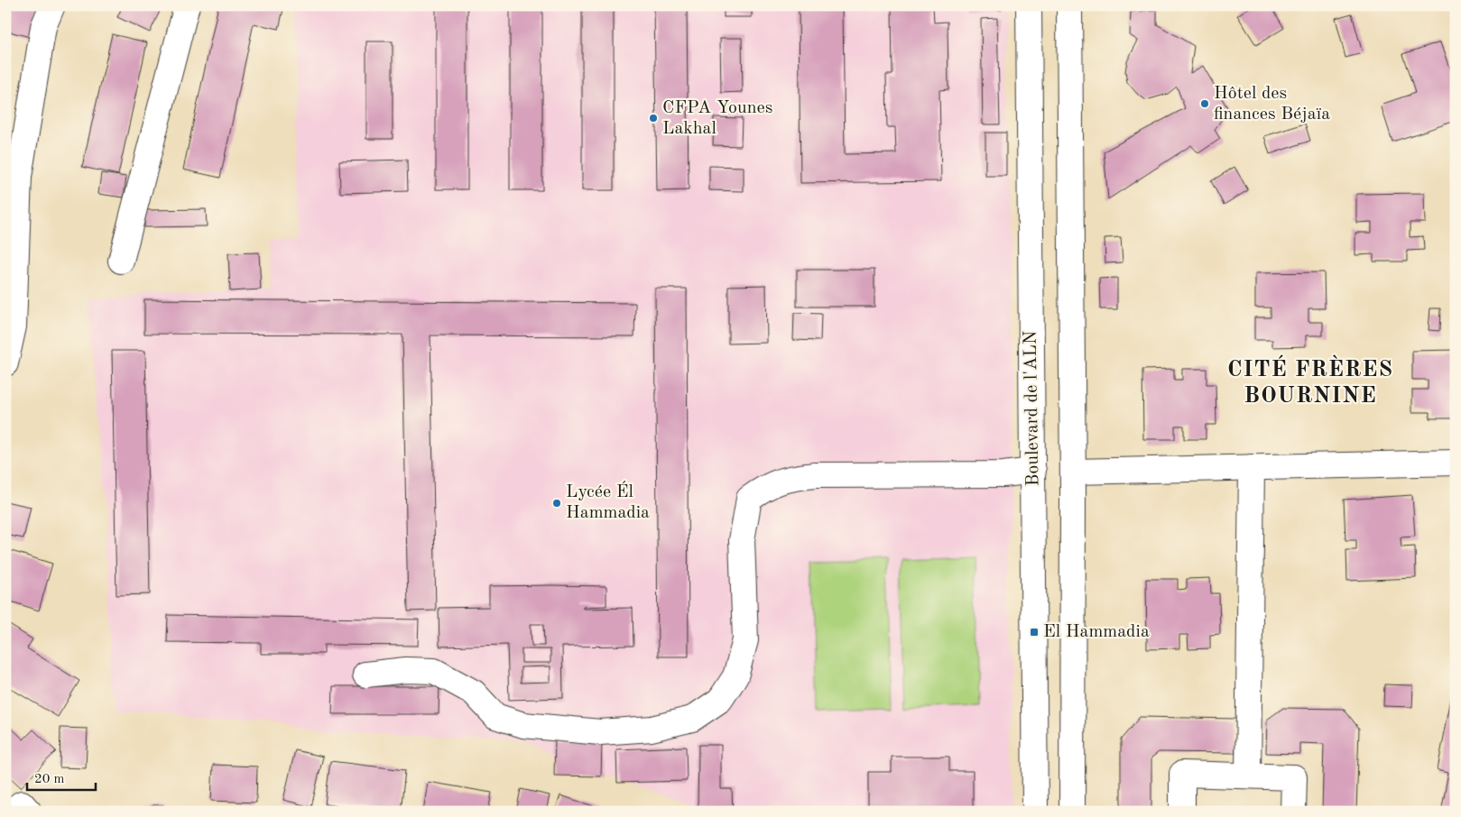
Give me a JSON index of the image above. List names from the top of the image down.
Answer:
{
  "streets": {
    "main road": ["Boulevard de l'ALN"]
  },
  "districts": ["CITÉ FRÈRES BOURNINE"],
  "places": {
    "other": ["Hôtel des finances Béjaïa", "CFPA Younes Lakhal", "Lycée Él Hammadia"],
    "transit": ["El Hammadia"]
  },
  "scale_bar": "20 m"
}
